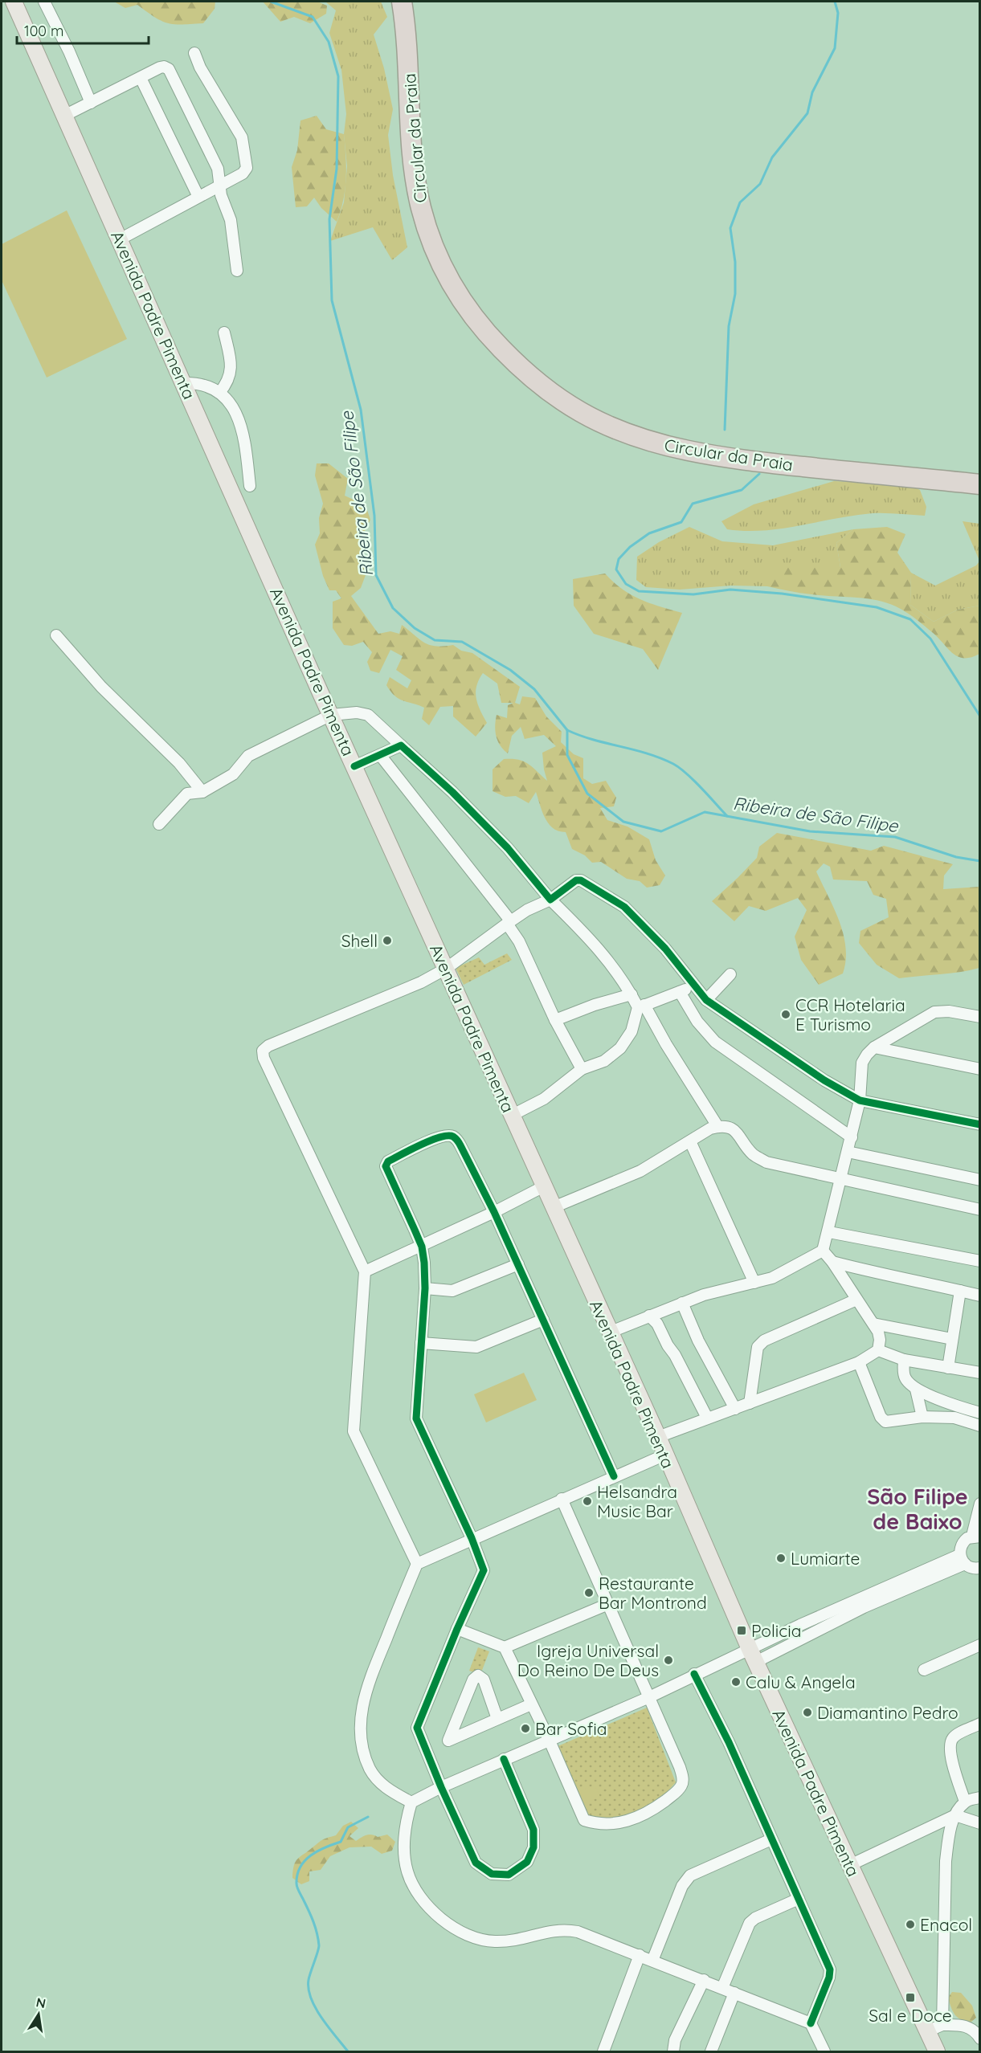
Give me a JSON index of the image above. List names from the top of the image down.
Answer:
{
  "streets": {
    "highway": ["Circular da Praia"],
    "main road": ["Avenida Padre Pimenta"]
  },
  "districts": ["São Filipe de Baixo"],
  "water": ["Ribeira de São Filipe"],
  "places": {
    "other": [
      "Shell",
      "CCR Hotelaria E Turismo",
      "Helsandra Music Bar",
      "Lumiarte",
      "Restaurante Bar Montrond",
      "Igreja Universal Do Reino De Deus",
      "Calu & Angela",
      "Diamantino Pedro",
      "Bar Sofia",
      "Enacol"
    ],
    "transit": ["Policia", "Sal e Doce"]
  },
  "scale_bar": "100 m",
  "north": "top"
}
